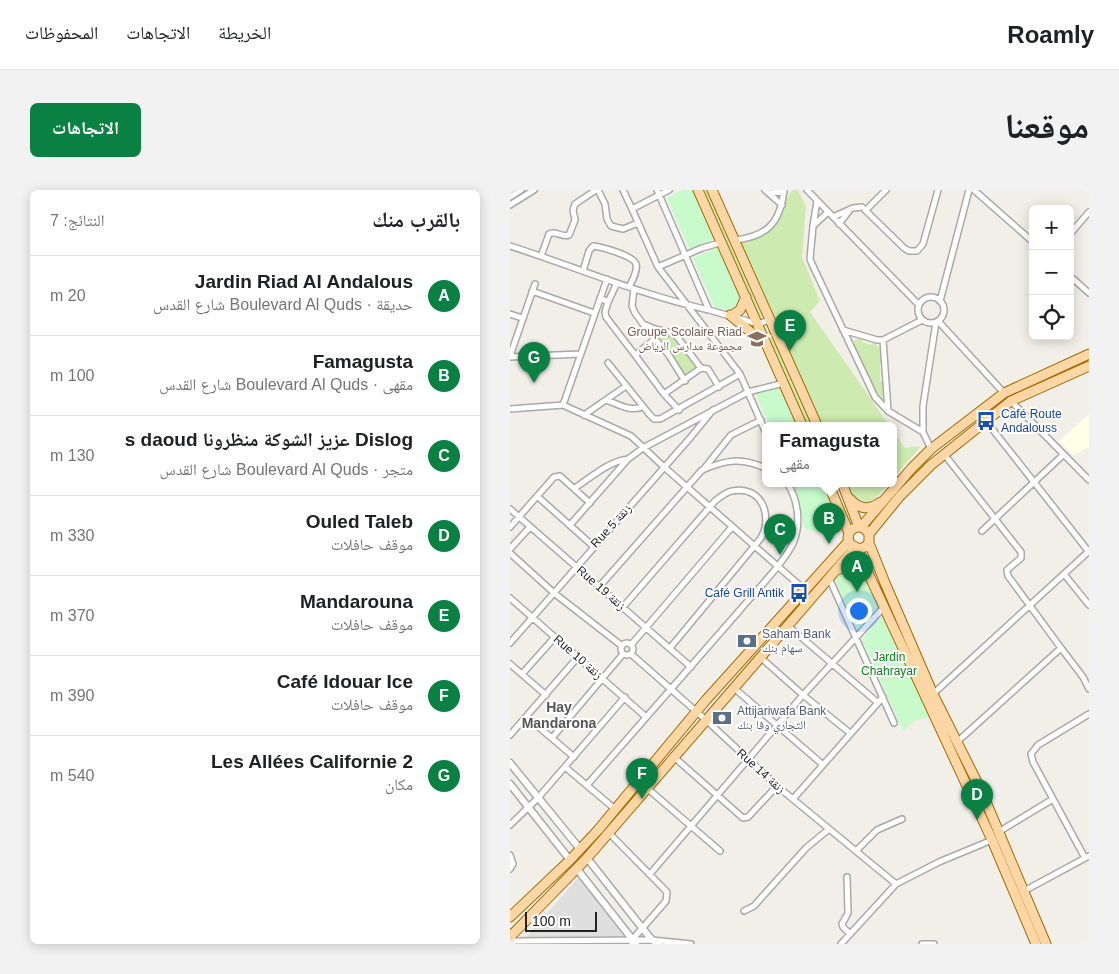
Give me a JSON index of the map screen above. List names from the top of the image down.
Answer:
{
  "streets": {
    "street": [
      "Rue 5 زنقة",
      "Rue 19 زنقة",
      "Rue 10 زنقة",
      "Rue 14 زنقة"
    ]
  },
  "crossings": [
    ["Rue 5 زنقة", "Rue 19 زنقة"],
    ["Rue 5 زنقة", "Rue 10 زنقة"]
  ],
  "districts": ["Hay Mandarona"],
  "parks": ["Jardin Chahrayar"],
  "places": {
    "school or university": ["Groupe Scolaire Riad مجموعة مدارس الرياض"],
    "bus stop": ["Café Route Andalouss", "Café Grill Antik"],
    "bank": ["Saham Bank سهام بنك", "Attijariwafa Bank التجاري وفا بنك"]
  },
  "scale_bar": "100 m",
  "page": {
    "header": "Roamly",
    "nav": ["الخريطة", "الاتجاهات", "المحفوظات"],
    "title": "موقعنا",
    "buttons": "الاتجاهات",
    "heading": ["بالقرب منك", "النتائج: 7"],
    "map_buttons": ["+", "−"],
    "list": [
      {
        "mark": "A",
        "name": "Jardin Riad Al Andalous",
        "note": "حديقة · Boulevard Al Quds شارع القدس",
        "value": "20 m"
      },
      {
        "mark": "B",
        "name": "Famagusta",
        "note": "مقهى · Boulevard Al Quds شارع القدس",
        "value": "100 m"
      },
      {
        "mark": "C",
        "name": "Dislog عزيز الشوكة منظرونا s daoud",
        "note": "متجر · Boulevard Al Quds شارع القدس",
        "value": "130 m"
      },
      {
        "mark": "D",
        "name": "Ouled Taleb",
        "note": "موقف حافلات",
        "value": "330 m"
      },
      {
        "mark": "E",
        "name": "Mandarouna",
        "note": "موقف حافلات",
        "value": "370 m"
      },
      {
        "mark": "F",
        "name": "Café Idouar Ice",
        "note": "موقف حافلات",
        "value": "390 m"
      },
      {
        "mark": "G",
        "name": "Les Allées Californie 2",
        "note": "مكان",
        "value": "540 m"
      }
    ],
    "pins": [
      "E",
      "G",
      "B",
      "C",
      "A",
      "F",
      "D"
    ],
    "popup": ["Famagusta", "مقهى"],
    "scale": "100 m"
  }
}
